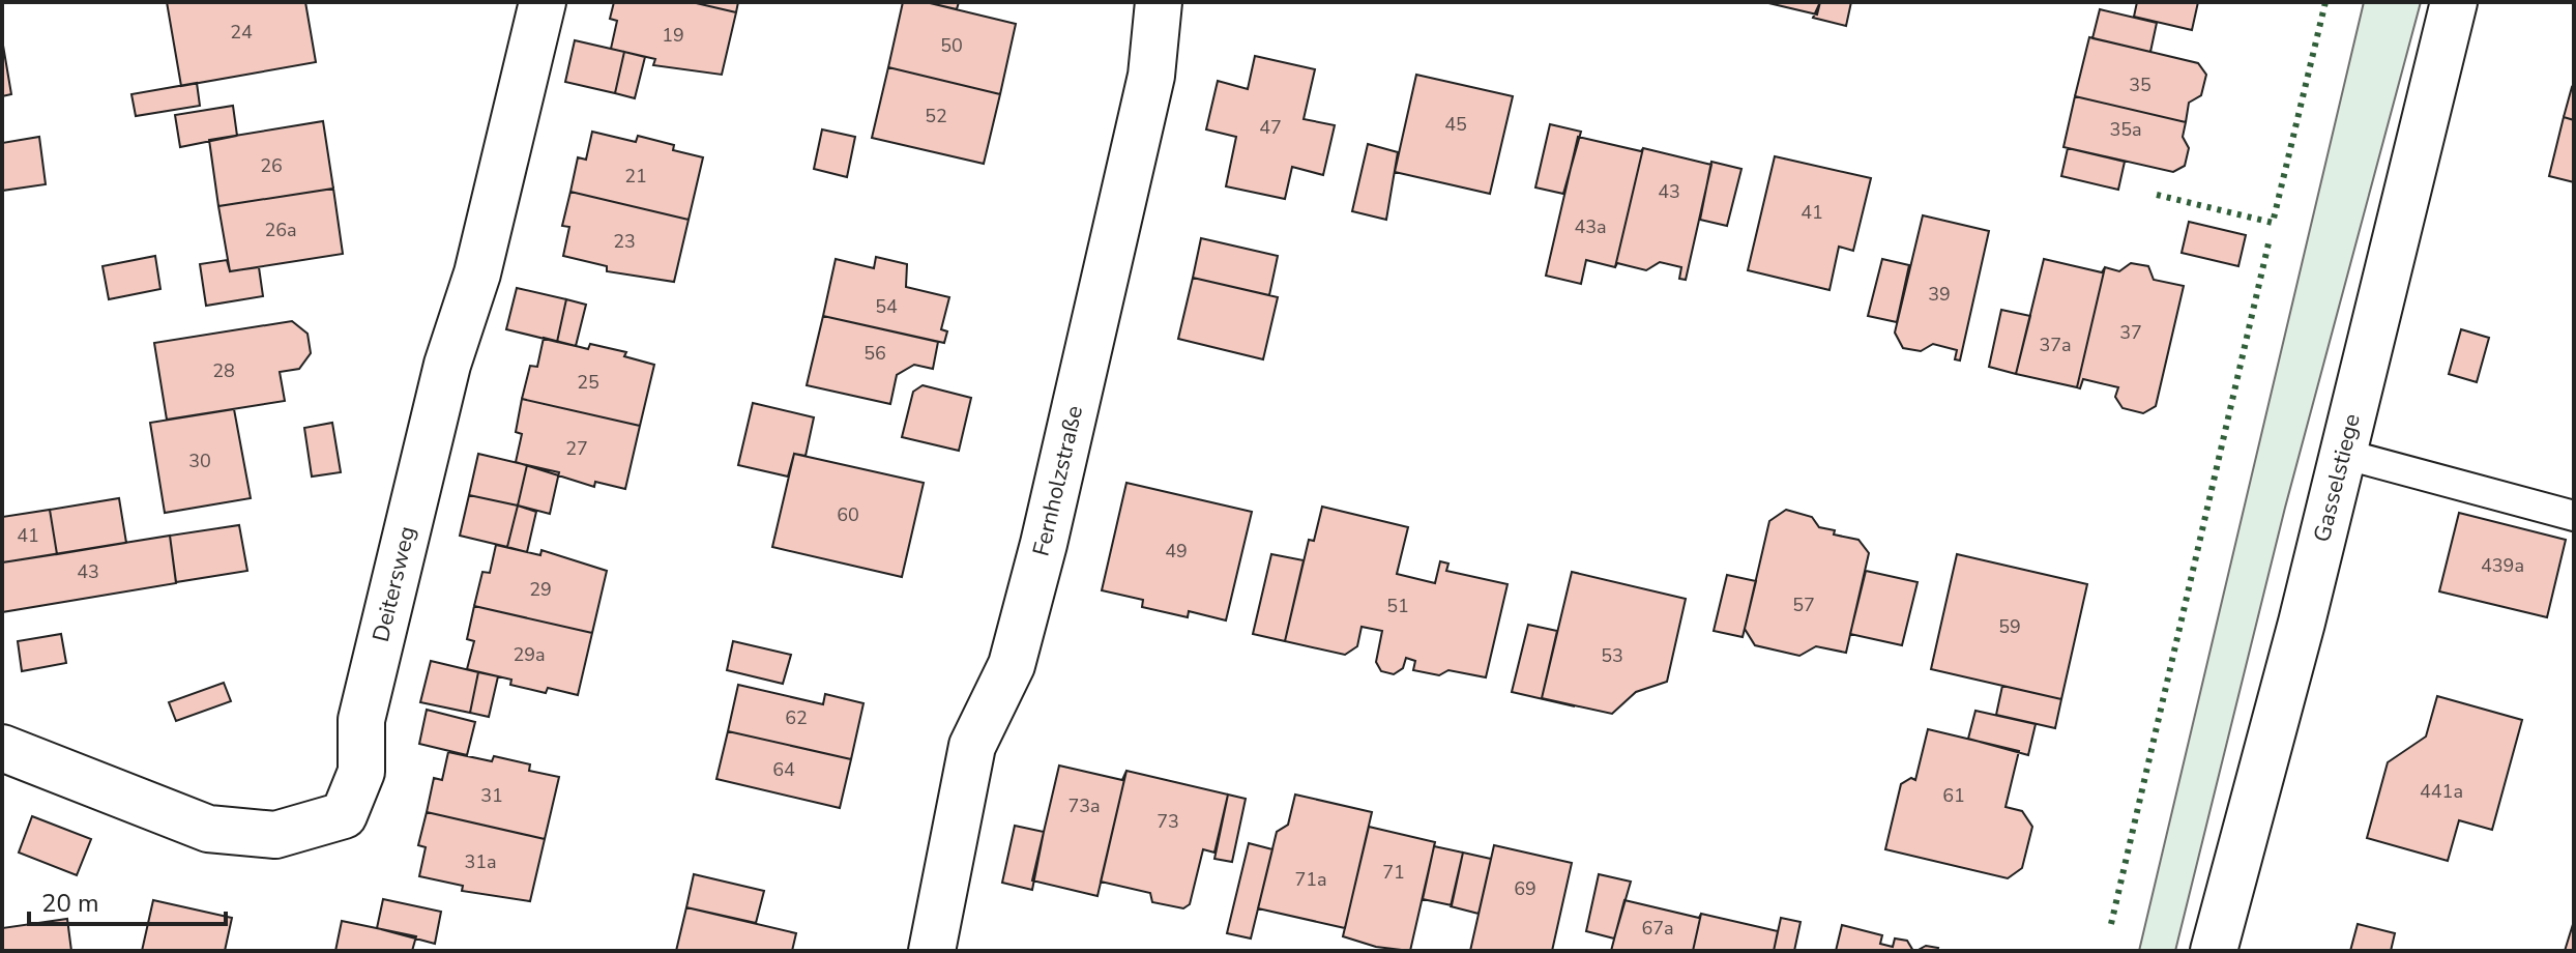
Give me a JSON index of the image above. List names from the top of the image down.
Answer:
{
  "streets": {
    "street": ["Gasselstiege", "Fernholzstraße", "Deitersweg"]
  },
  "house_numbers": [
    "24",
    "19",
    "50",
    "35",
    "52",
    "45",
    "47",
    "35a",
    "26",
    "21",
    "43",
    "41",
    "43a",
    "26a",
    "23",
    "39",
    "54",
    "37",
    "37a",
    "56",
    "28",
    "25",
    "27",
    "30",
    "60",
    "41",
    "49",
    "439a",
    "43",
    "29",
    "57",
    "51",
    "59",
    "29a",
    "53",
    "62",
    "64",
    "441a",
    "31",
    "61",
    "73a",
    "73",
    "31a",
    "71",
    "71a",
    "69",
    "67a"
  ],
  "scale_bar": "20 m"
}
